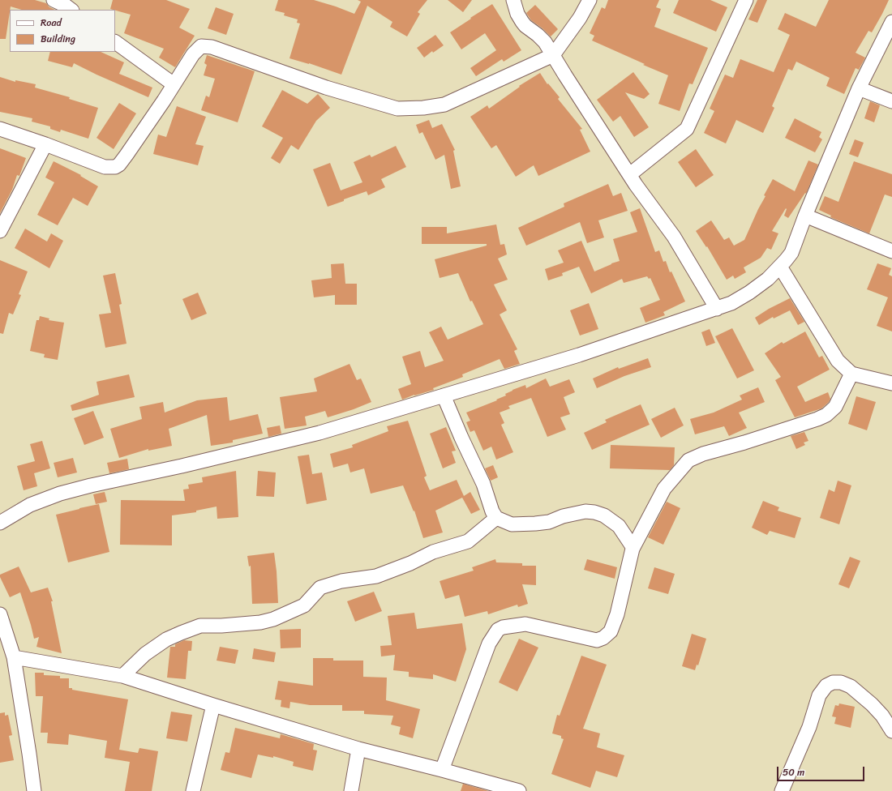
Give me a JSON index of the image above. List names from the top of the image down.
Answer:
{
  "legend": ["Road", "Building"],
  "scale_bar": "50 m"
}
